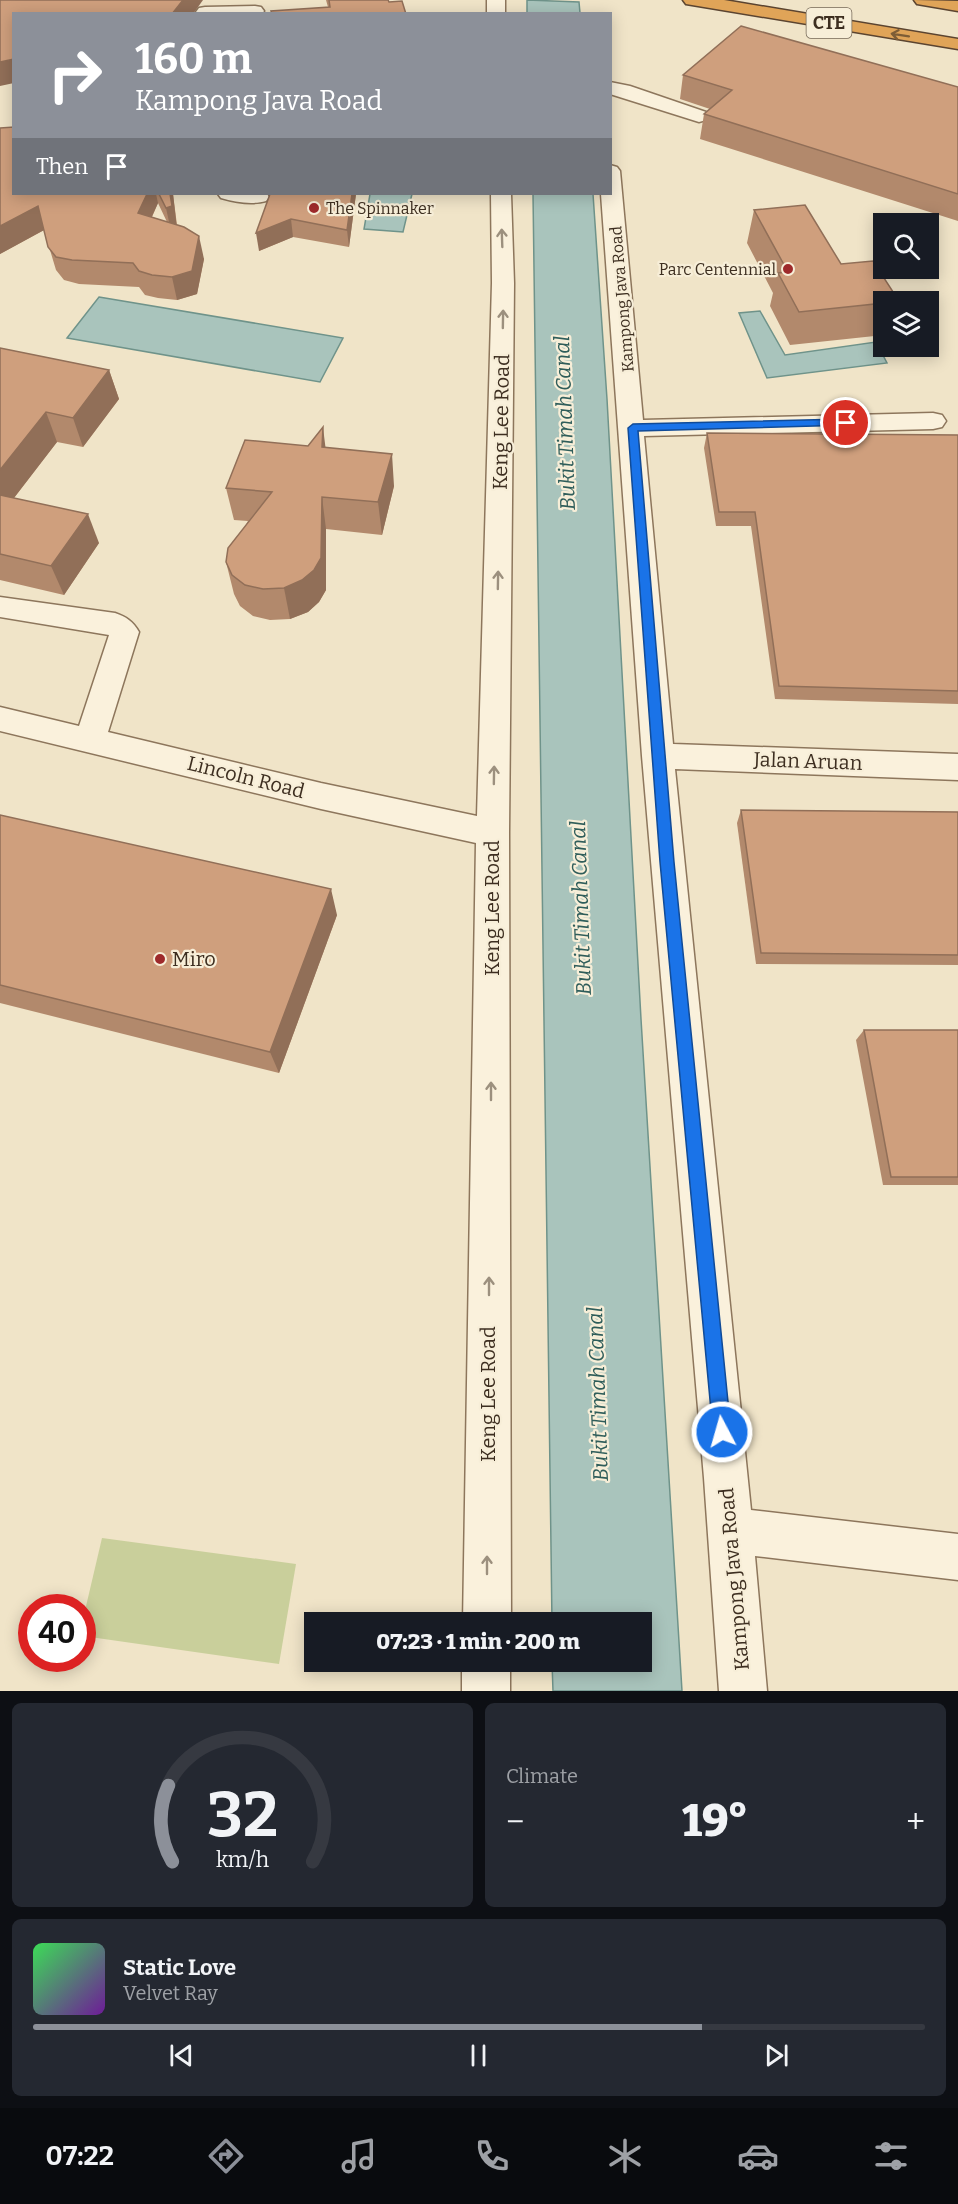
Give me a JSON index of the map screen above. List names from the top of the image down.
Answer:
{
  "streets": {
    "highway": ["CTE"],
    "street": [
      "Kampong Java Road",
      "Keng Lee Road",
      "Jalan Aruan",
      "Lincoln Road"
    ]
  },
  "crossings": [
    ["Kampong Java Road", "Jalan Aruan"],
    ["Keng Lee Road", "Lincoln Road"]
  ],
  "one_way": ["Keng Lee Road"],
  "water": ["Bukit Timah Canal"],
  "places": ["The Spinnaker", "Parc Centennial", "Miro"],
  "page": {
    "turn": ["160 m", "Kampong Java Road"],
    "then": "Then",
    "limit": "40",
    "trip": "07:23 · 1 min · 200 m",
    "tile": "Climate",
    "heat": ["−", "19°", "+"],
    "song": ["Static Love", "Velvet Ray"],
    "tabs": "07:22",
    "gauge": ["32", "km/h"]
  }
}
